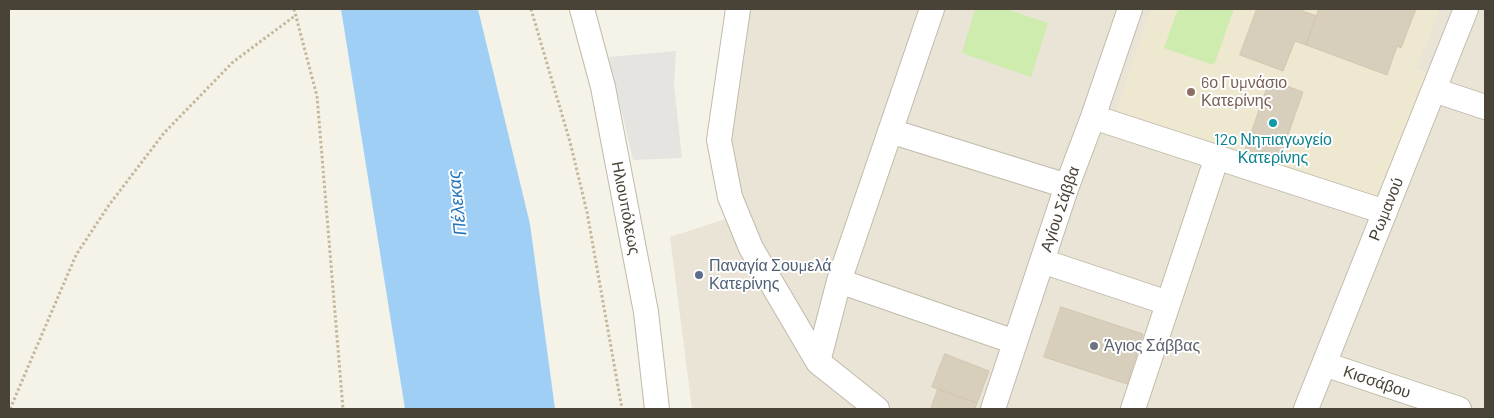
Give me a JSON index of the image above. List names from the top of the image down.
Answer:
{
  "streets": {
    "street": [
      "Ηλιουπόλεως",
      "Αγίου Σάββα",
      "Ρωμανού",
      "Κισσάβου"
    ]
  },
  "crossings": [
    ["Ρωμανού", "Κισσάβου"]
  ],
  "water": ["Πέλεκας"],
  "places": [
    "6ο Γυμνάσιο Κατερίνης",
    "12ο Νηπιαγωγείο Κατερίνης",
    "Παναγία Σουμελά Κατερίνης",
    "Άγιος Σάββας"
  ]
}
